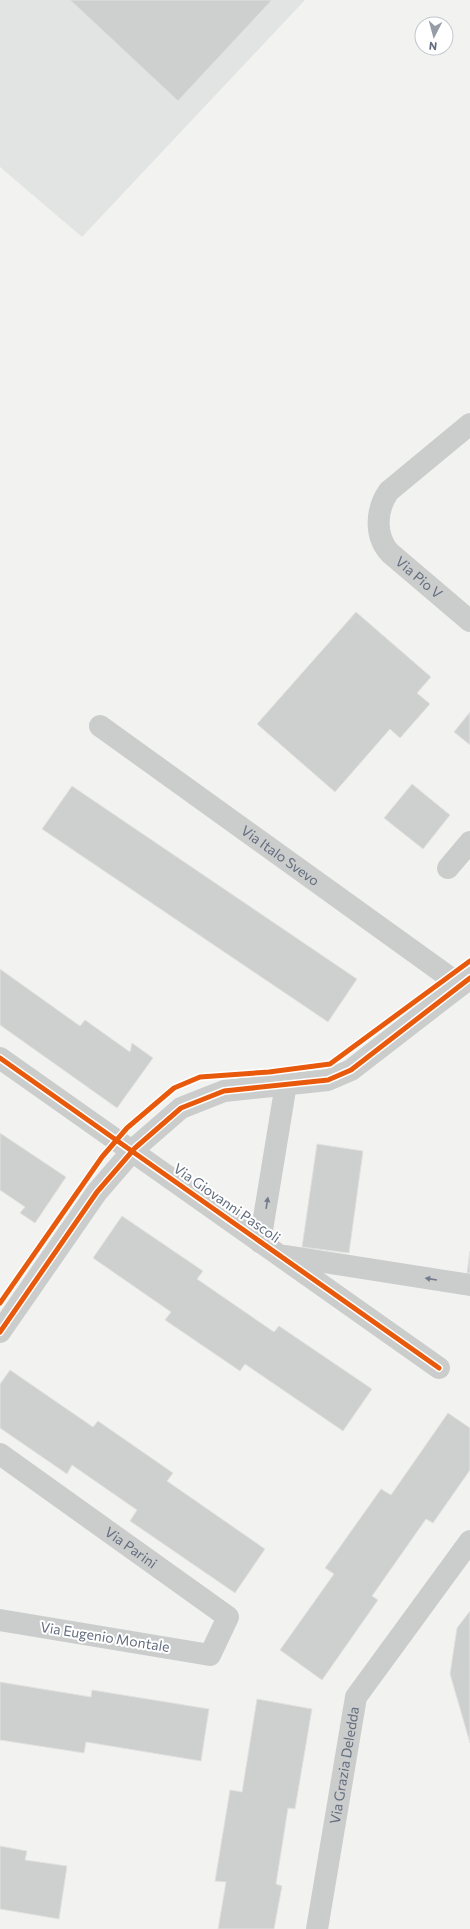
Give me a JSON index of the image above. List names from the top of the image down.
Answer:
{
  "streets": {
    "street": [
      "Via Pio V",
      "Via Italo Svevo",
      "Via Giovanni Pascoli",
      "Via Parini",
      "Via Eugenio Montale",
      "Via Grazia Deledda"
    ]
  },
  "crossings": [
    ["Via Parini", "Via Eugenio Montale"]
  ],
  "north": "bottom"
}
